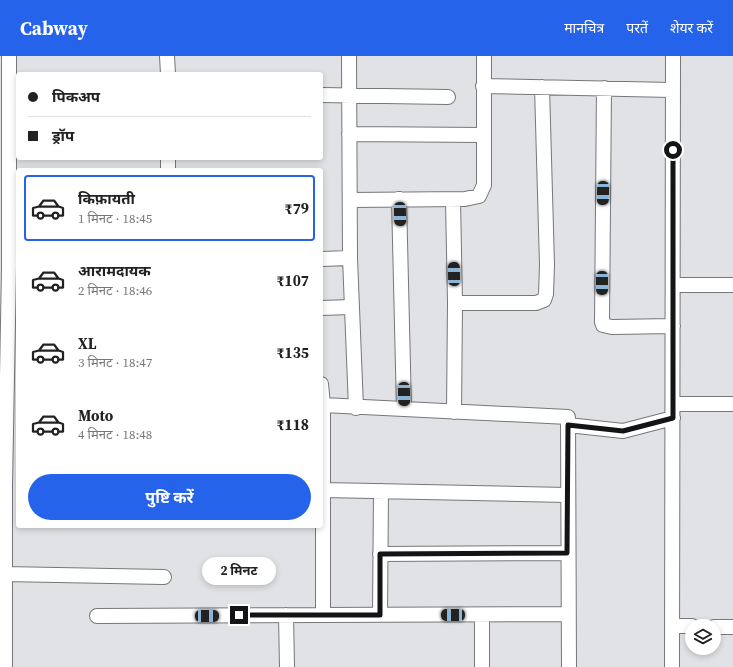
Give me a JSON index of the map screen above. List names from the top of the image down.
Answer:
{
  "page": {
    "header": "Cabway",
    "nav": ["मानचित्र", "परतें", "शेयर करें"],
    "banner": ["पिकअप", "ड्रॉप"],
    "list": [
      {
        "name": "किफ़ायती",
        "note": "1 मिनट · 18:45",
        "value": "₹79"
      },
      {
        "name": "आरामदायक",
        "note": "2 मिनट · 18:46",
        "value": "₹107"
      },
      {
        "name": "XL",
        "note": "3 मिनट · 18:47",
        "value": "₹135"
      },
      {
        "name": "Moto",
        "note": "4 मिनट · 18:48",
        "value": "₹118"
      }
    ],
    "buttons": "पुष्टि करें",
    "bubble": "2 मिनट"
  }
}
